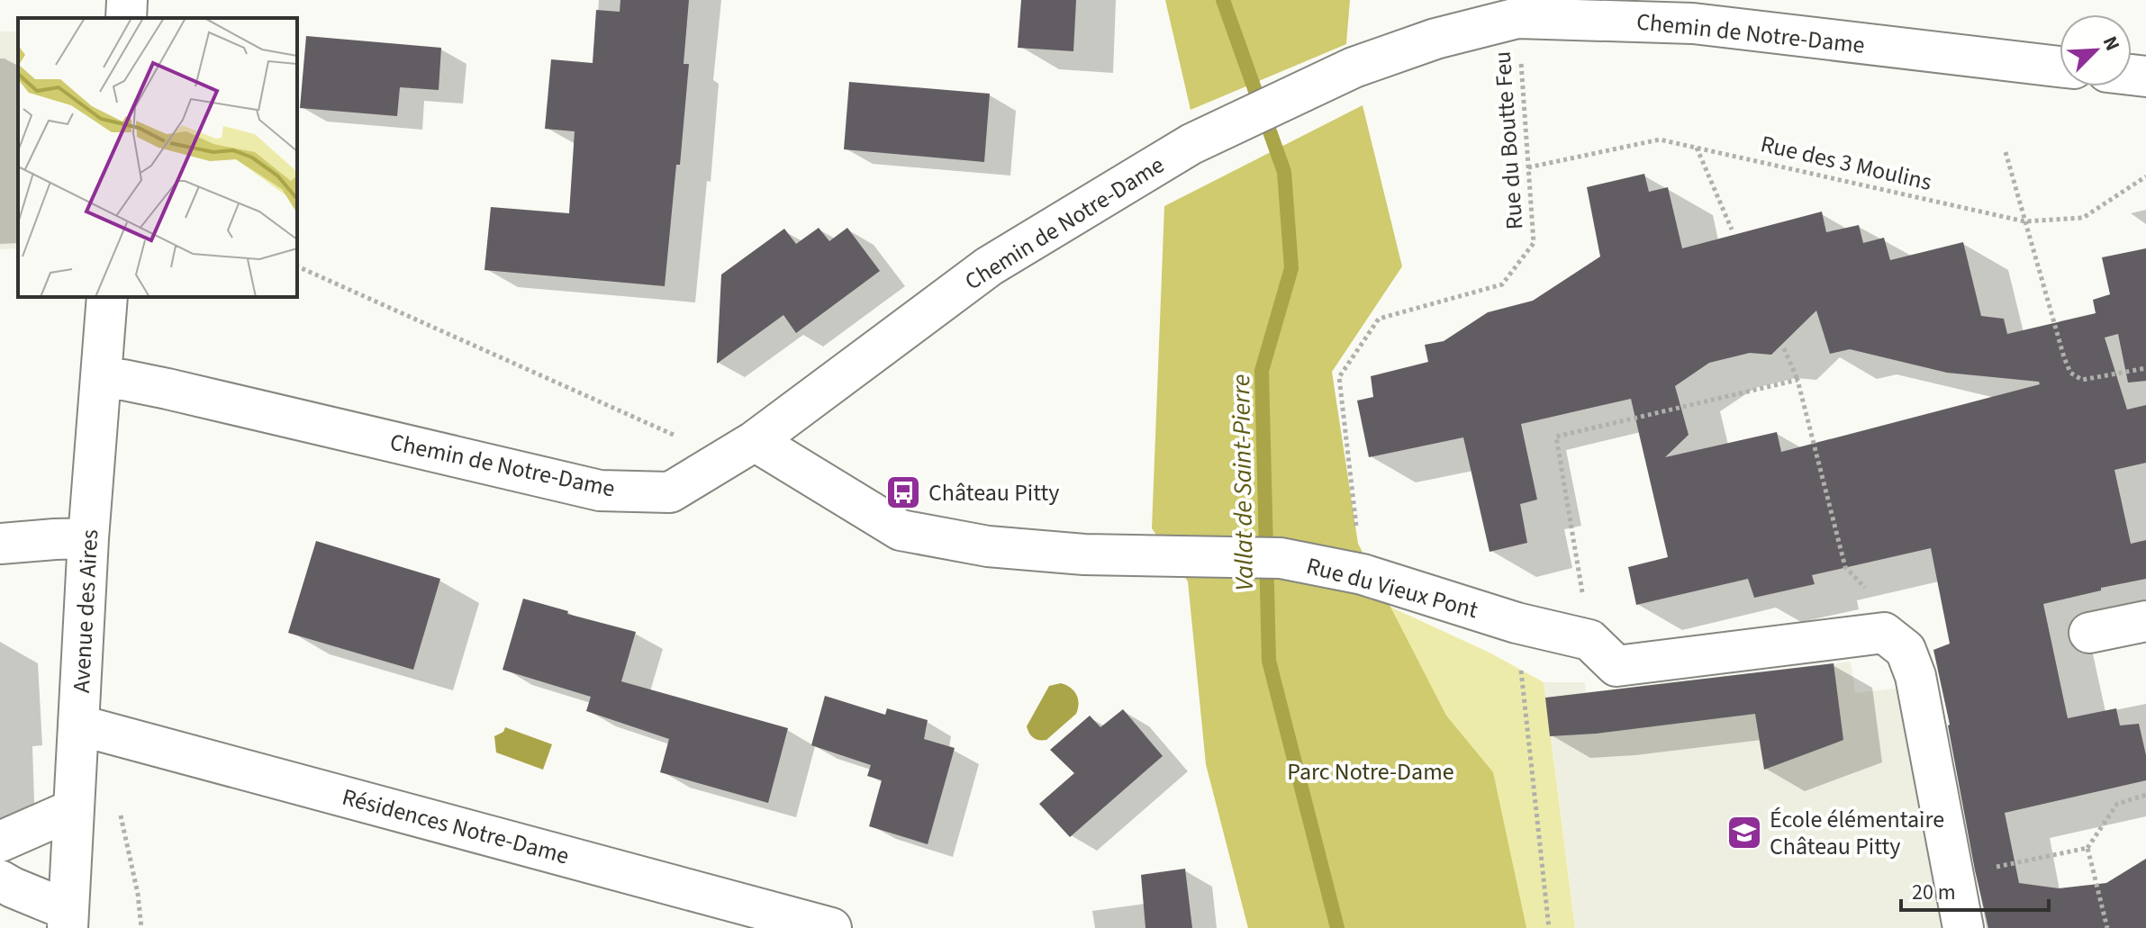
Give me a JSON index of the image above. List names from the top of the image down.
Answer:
{
  "streets": {
    "street": [
      "Chemin de Notre-Dame",
      "Rue du Vieux Pont",
      "Avenue des Aires",
      "Résidences Notre-Dame"
    ],
    "path": ["Rue du Boutte Feu", "Rue des 3 Moulins"]
  },
  "crossings": [
    ["Chemin de Notre-Dame", "Rue du Boutte Feu"],
    ["Chemin de Notre-Dame", "Rue du Vieux Pont"],
    ["Chemin de Notre-Dame", "Avenue des Aires"],
    ["Rue du Boutte Feu", "Rue des 3 Moulins"],
    ["Rue du Boutte Feu", "Rue du Vieux Pont"],
    ["Avenue des Aires", "Résidences Notre-Dame"]
  ],
  "water": ["Vallat de Saint-Pierre"],
  "parks": ["Parc Notre-Dame"],
  "places": {
    "bus stop": ["Château Pitty"],
    "school or university": ["École élémentaire Château Pitty"]
  },
  "scale_bar": "20 m",
  "north": "top right"
}
